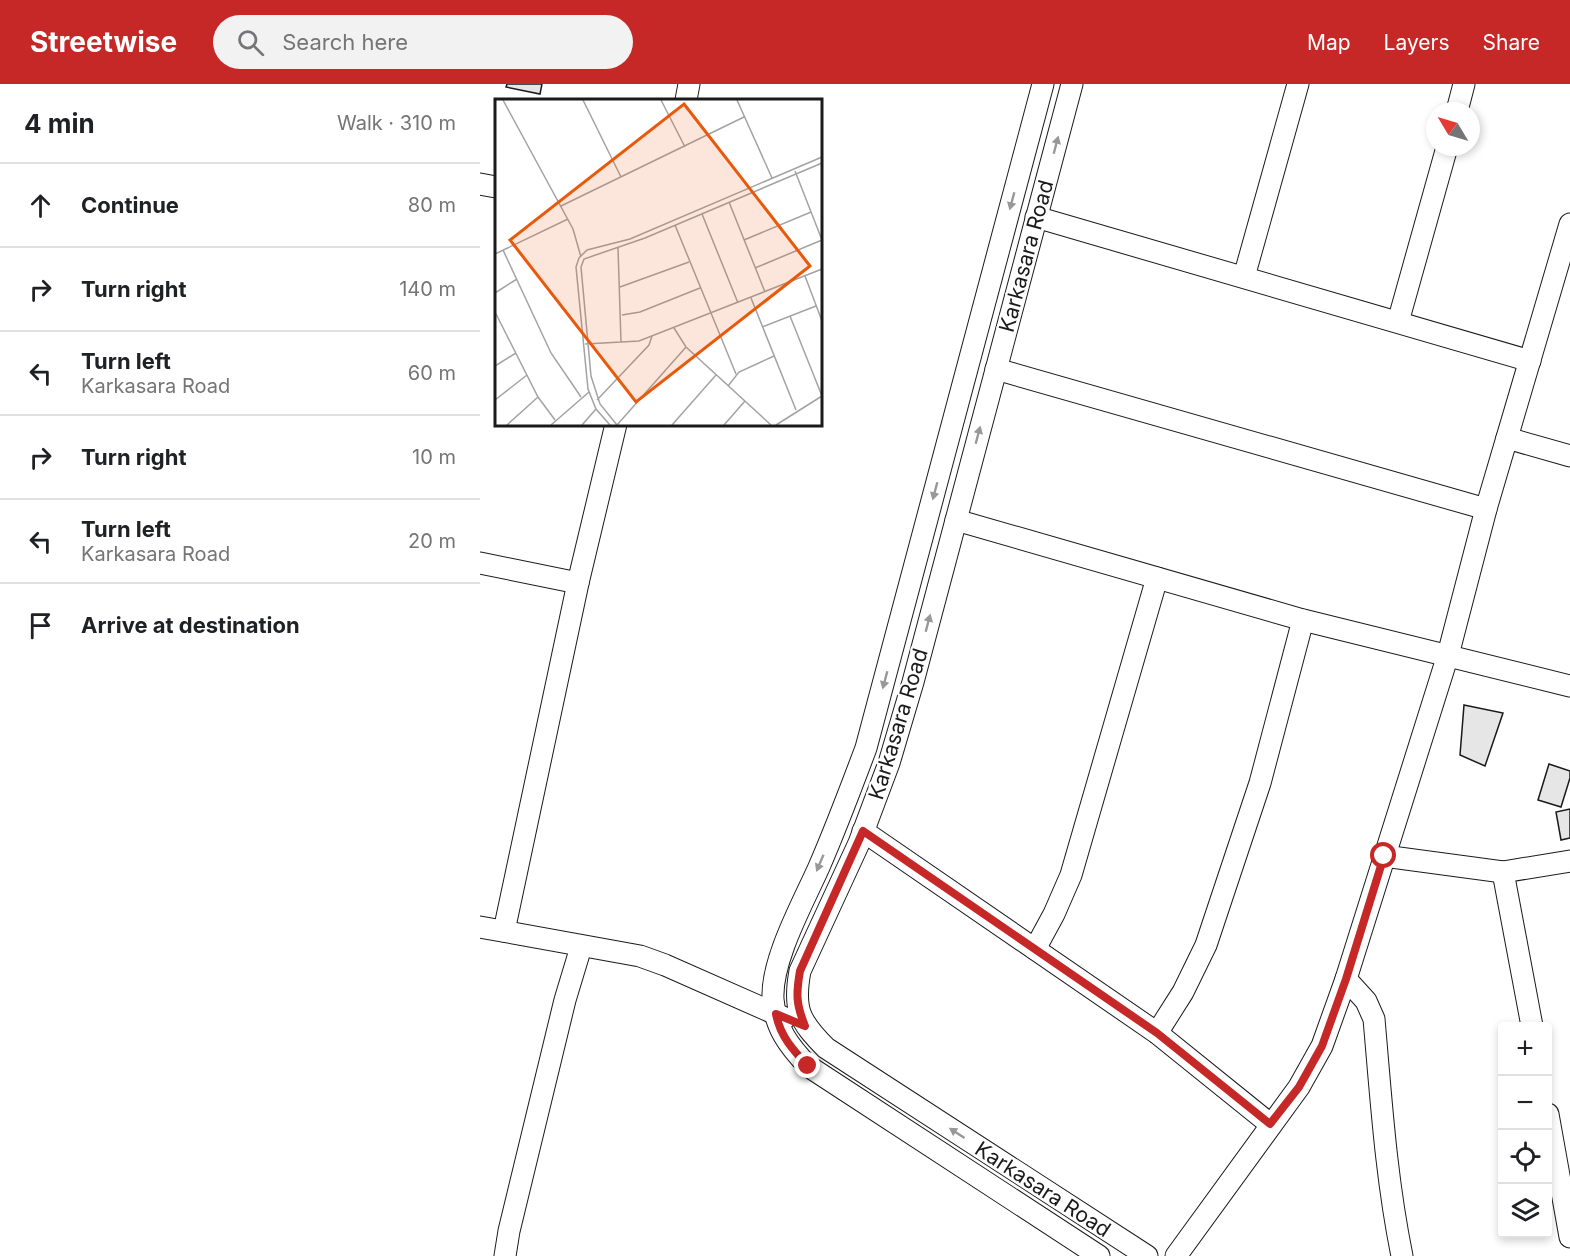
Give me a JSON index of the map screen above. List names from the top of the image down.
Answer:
{
  "streets": {
    "street": ["Karkasara Road"]
  },
  "north": "top left",
  "page": {
    "header": "Streetwise",
    "search": "Search here",
    "nav": ["Map", "Layers", "Share"],
    "heading": ["4 min", "Walk · 310 m"],
    "list": [
      ["Continue", "80 m"],
      ["Turn right", "140 m"],
      ["Turn left", "Karkasara Road", "60 m"],
      ["Turn right", "10 m"],
      ["Turn left", "Karkasara Road", "20 m"],
      "Arrive at destination"
    ],
    "map_buttons": ["+", "−"]
  }
}
